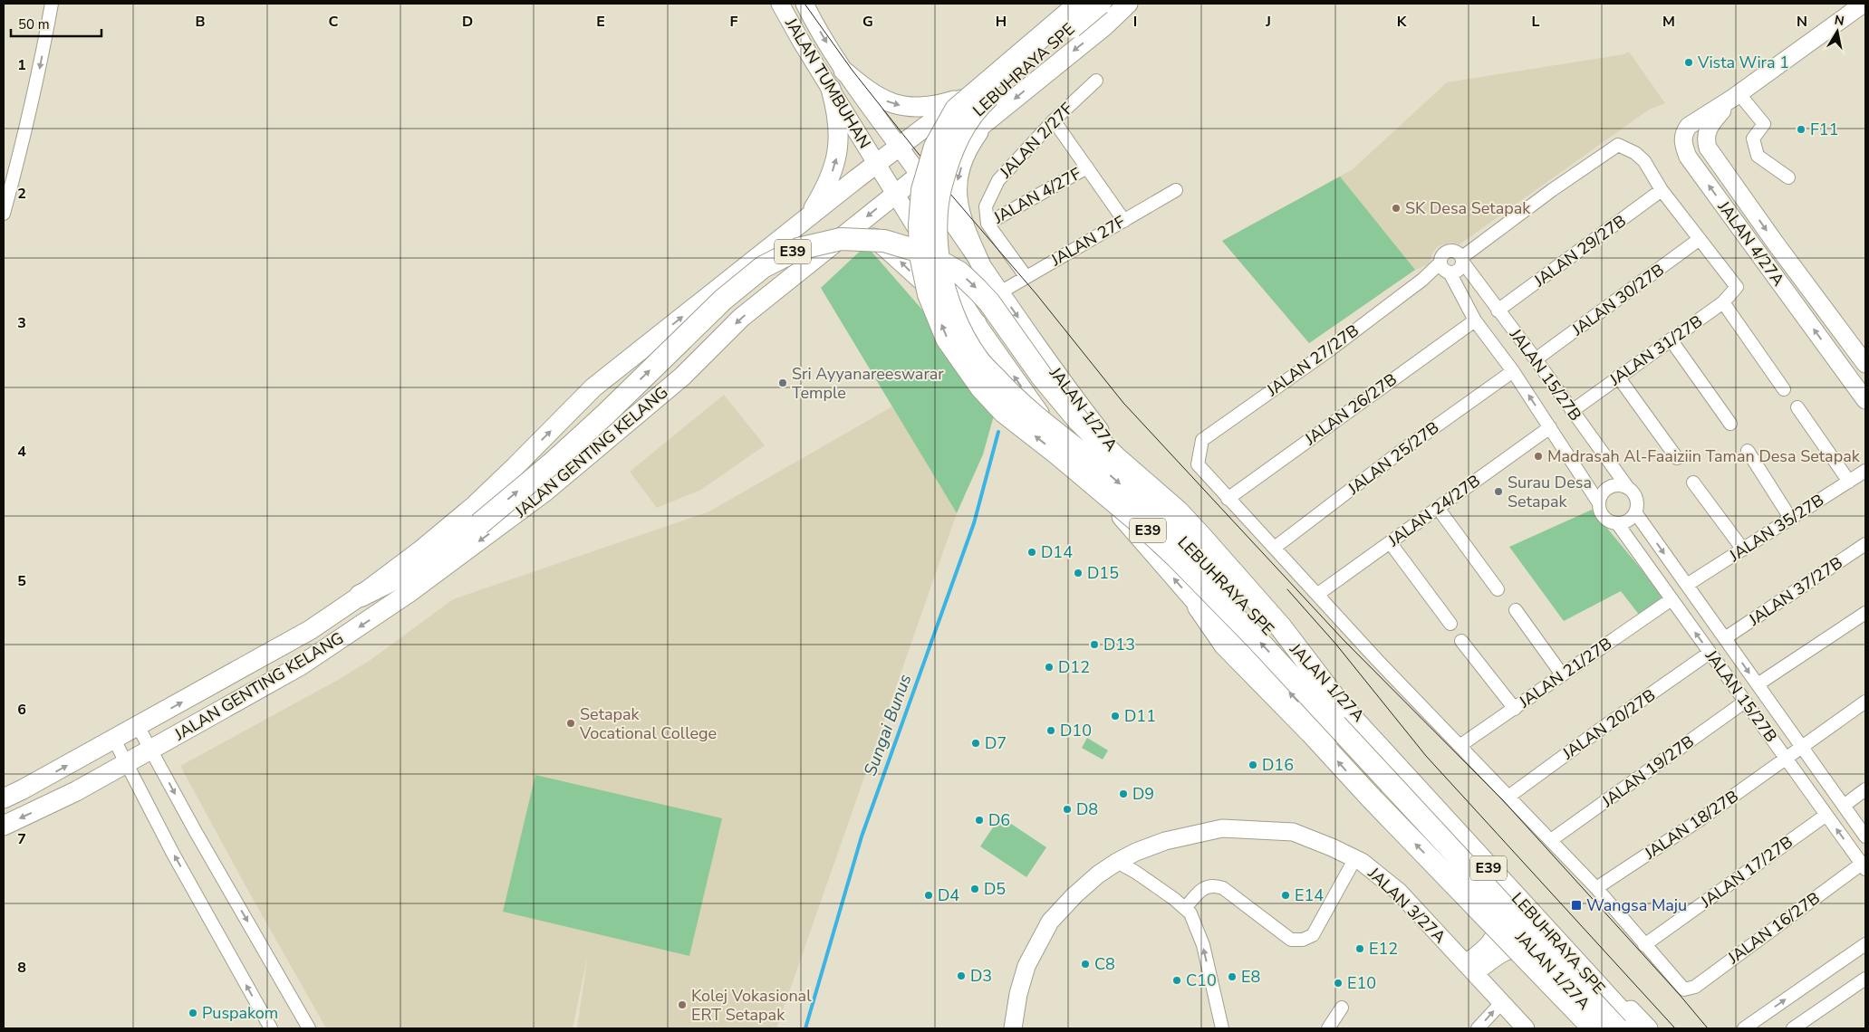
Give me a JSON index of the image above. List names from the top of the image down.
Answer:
{
  "streets": {
    "highway": ["LEBUHRAYA SPE", "E39"],
    "main road": [
      "JALAN TUMBUHAN",
      "JALAN 4/27A",
      "JALAN 1/27A",
      "JALAN GENTING KELANG",
      "JALAN 3/27A"
    ],
    "street": [
      "JALAN 2/27F",
      "JALAN 4/27F",
      "JALAN 27F",
      "JALAN 29/27B",
      "JALAN 30/27B",
      "JALAN 31/27B",
      "JALAN 27/27B",
      "JALAN 15/27B",
      "JALAN 26/27B",
      "JALAN 25/27B",
      "JALAN 24/27B",
      "JALAN 35/27B",
      "JALAN 37/27B",
      "JALAN 21/27B",
      "JALAN 20/27B",
      "JALAN 19/27B",
      "JALAN 18/27B",
      "JALAN 17/27B",
      "JALAN 16/27B"
    ]
  },
  "crossings": [
    ["LEBUHRAYA SPE", "E39"],
    ["JALAN TUMBUHAN", "JALAN 1/27A"],
    ["JALAN TUMBUHAN", "JALAN GENTING KELANG"],
    ["JALAN 2/27F", "JALAN 4/27F"],
    ["JALAN 27F", "JALAN 1/27A"],
    ["JALAN 29/27B", "JALAN 15/27B"],
    ["E39", "JALAN GENTING KELANG"],
    ["JALAN 30/27B", "JALAN 31/27B"],
    ["JALAN 30/27B", "JALAN 15/27B"],
    ["JALAN 31/27B", "JALAN 15/27B"],
    ["JALAN 27/27B", "JALAN 15/27B"],
    ["JALAN 27/27B", "JALAN 26/27B"],
    ["JALAN 15/27B", "JALAN 26/27B"],
    ["JALAN 15/27B", "JALAN 25/27B"],
    ["JALAN 15/27B", "JALAN 24/27B"],
    ["JALAN 15/27B", "JALAN 35/27B"],
    ["JALAN 15/27B", "JALAN 37/27B"],
    ["JALAN 15/27B", "JALAN 21/27B"],
    ["JALAN 15/27B", "JALAN 20/27B"],
    ["JALAN 15/27B", "JALAN 19/27B"],
    ["JALAN 15/27B", "JALAN 18/27B"],
    ["JALAN 15/27B", "JALAN 17/27B"],
    ["JALAN 15/27B", "JALAN 16/27B"],
    ["JALAN 1/27A", "JALAN GENTING KELANG"],
    ["JALAN 17/27B", "JALAN 16/27B"]
  ],
  "water": ["Sungai Bunus"],
  "places": {
    "other": [
      "Vista Wira 1",
      "F11",
      "SK Desa Setapak",
      "Sri Ayyanareeswarar Temple",
      "Madrasah Al-Faaiziin Taman Desa Setapak",
      "Surau Desa Setapak",
      "D14",
      "D15",
      "D13",
      "D12",
      "D11",
      "Setapak Vocational College",
      "D10",
      "D7",
      "D16",
      "D9",
      "D8",
      "D6",
      "D5",
      "D4",
      "E14",
      "E12",
      "C8",
      "D3",
      "E8",
      "C10",
      "E10",
      "Kolej Vokasional ERT Setapak",
      "Puspakom"
    ],
    "transit": ["Wangsa Maju"]
  },
  "scale_bar": "50 m",
  "north": "top",
  "grid": {
    "columns": [
      "B",
      "C",
      "D",
      "E",
      "F",
      "G",
      "H",
      "I",
      "J",
      "K",
      "L",
      "M",
      "N"
    ],
    "rows": [
      "1",
      "2",
      "3",
      "4",
      "5",
      "6",
      "7",
      "8"
    ]
  }
}
